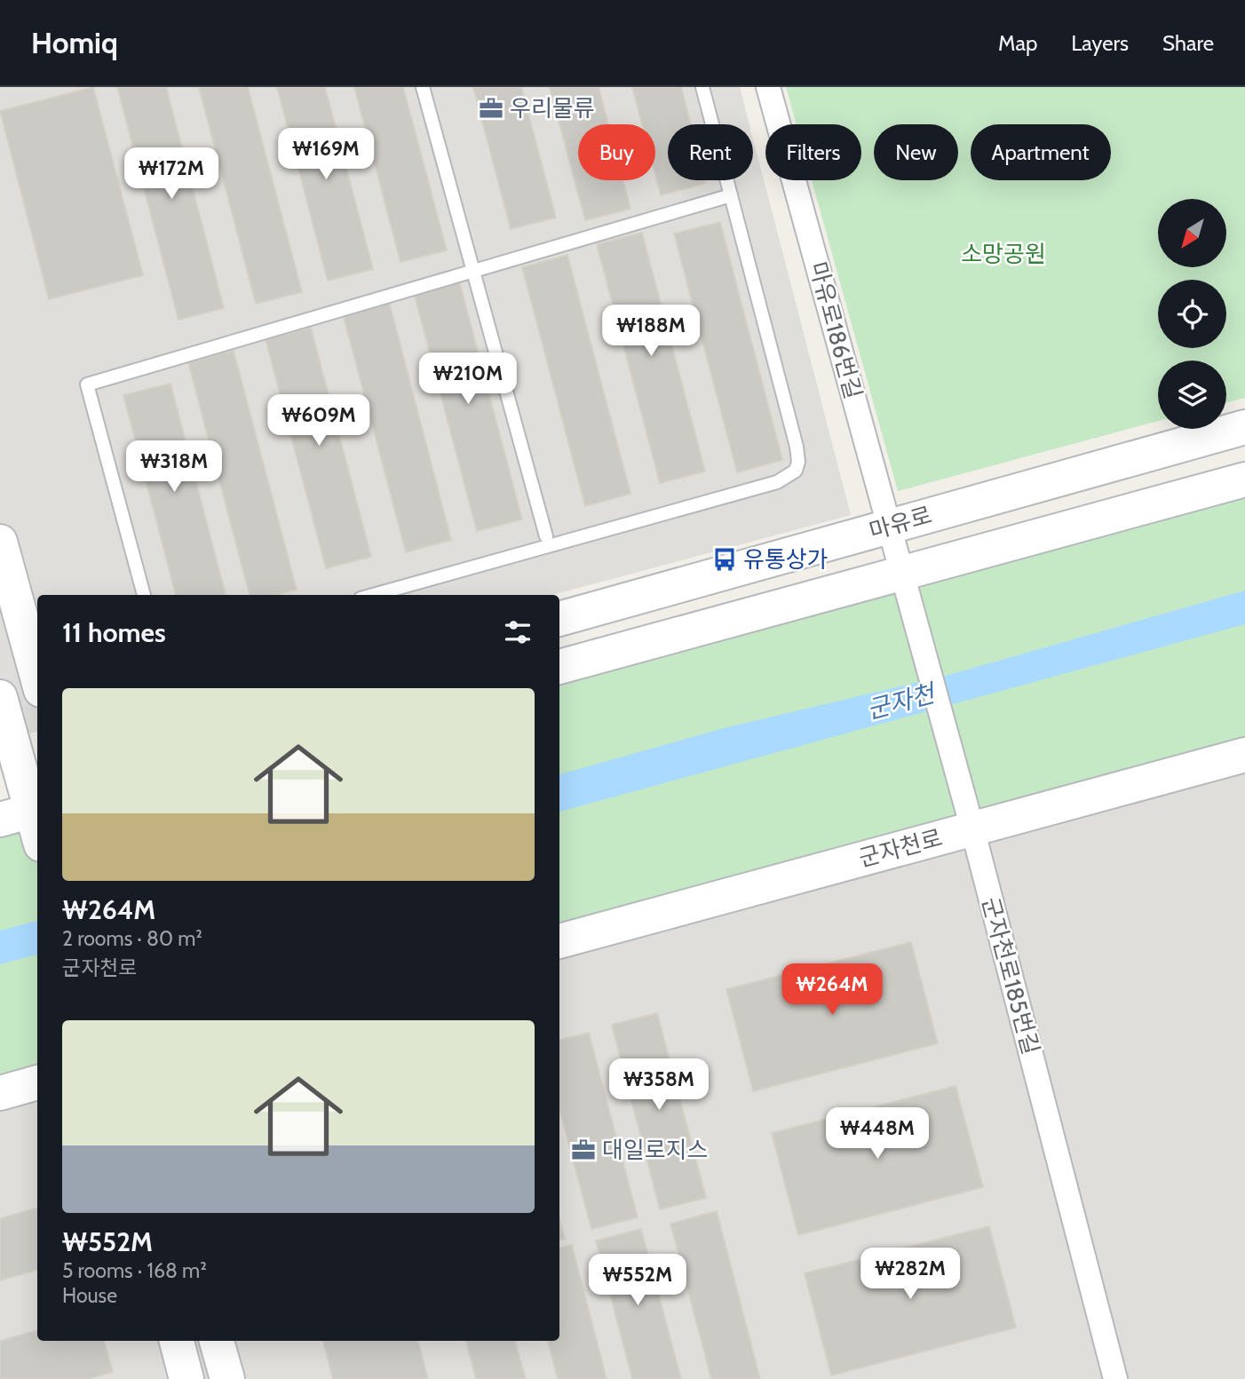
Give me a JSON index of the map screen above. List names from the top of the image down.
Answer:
{
  "streets": {
    "street": [
      "마유로186번길",
      "마유로",
      "군자천로",
      "군자천로185번길"
    ]
  },
  "crossings": [
    ["마유로186번길", "마유로"],
    ["마유로186번길", "군자천로185번길"],
    ["마유로", "군자천로185번길"],
    ["군자천로", "군자천로185번길"]
  ],
  "water": ["군자천"],
  "parks": ["소망공원"],
  "places": {
    "office": ["우리물류", "대일로지스"],
    "bus stop": ["유통상가"]
  },
  "north": "bottom left",
  "page": {
    "header": "Homiq",
    "nav": ["Map", "Layers", "Share"],
    "chip": [
      "Buy",
      "Rent",
      "Filters",
      "New",
      "Apartment"
    ],
    "price": [
      "₩169M",
      "₩172M",
      "₩188M",
      "₩210M",
      "₩609M",
      "₩318M",
      "₩264M",
      "₩358M",
      "₩448M",
      "₩282M",
      "₩552M"
    ],
    "heading": "11 homes",
    "list": [
      {
        "name": "₩264M",
        "note": "2 rooms · 80 m² · 군자천로"
      },
      {
        "name": "₩552M",
        "note": "5 rooms · 168 m² · House"
      }
    ]
  }
}
